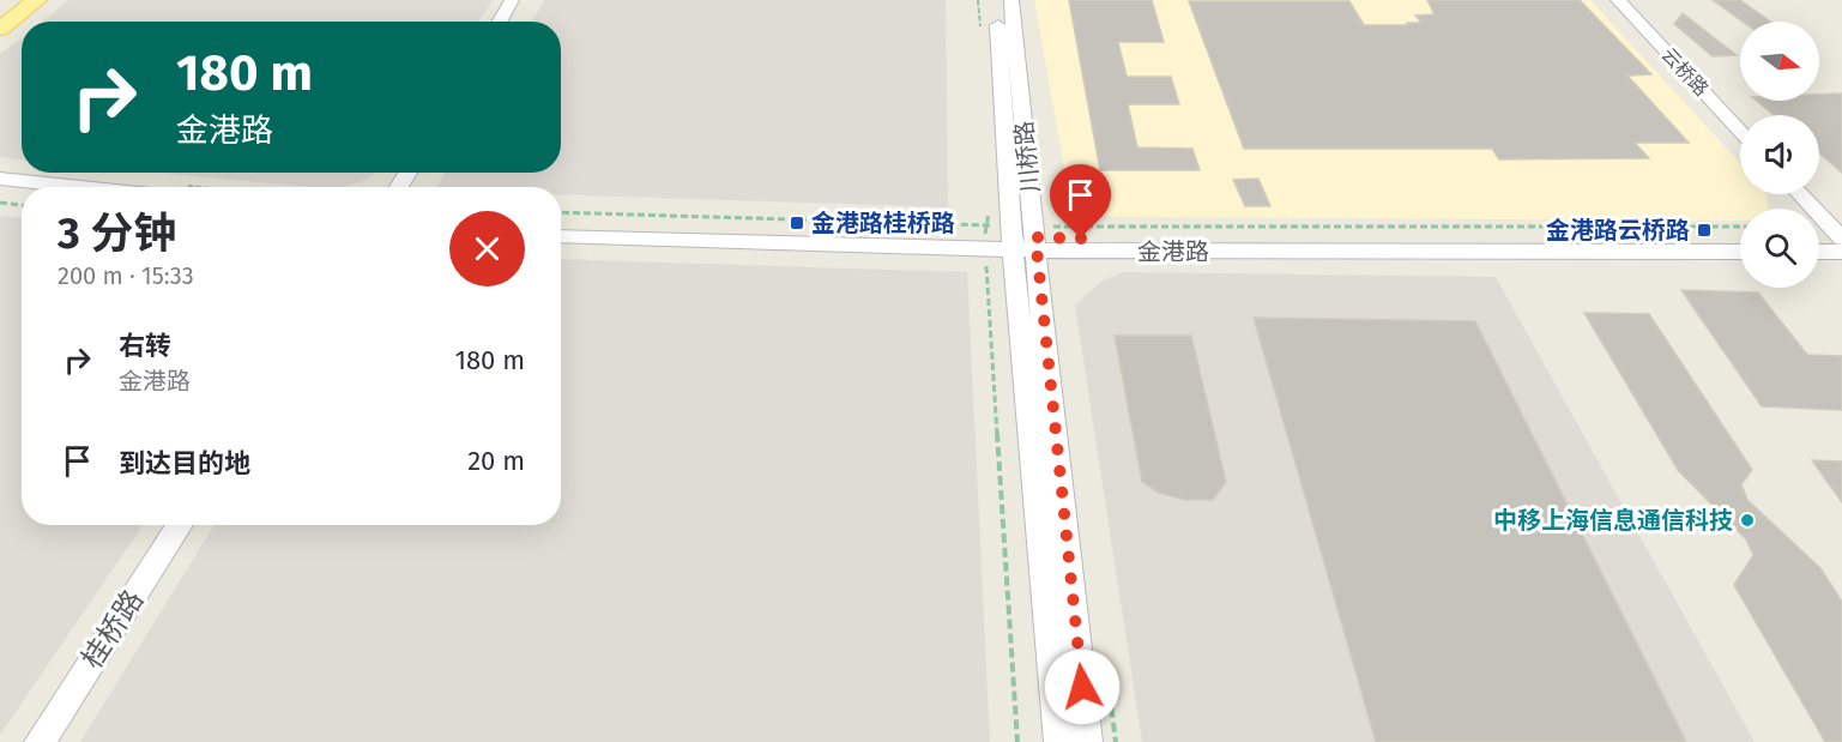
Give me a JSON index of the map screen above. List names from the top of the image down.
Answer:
{
  "streets": {
    "street": [
      "云桥路",
      "川桥路",
      "金港路",
      "桂桥路"
    ]
  },
  "crossings": [
    ["川桥路", "金港路"]
  ],
  "places": {
    "transit": ["金港路桂桥路", "金港路云桥路"],
    "other": ["中移上海信息通信科技"]
  },
  "north": "right",
  "page": {
    "turn": ["180 m", "金港路"],
    "heading": ["3 分钟", "200 m · 15:33"],
    "list": [
      {
        "name": "右转",
        "note": "金港路",
        "value": "180 m"
      },
      {
        "name": "到达目的地",
        "value": "20 m"
      }
    ]
  }
}
